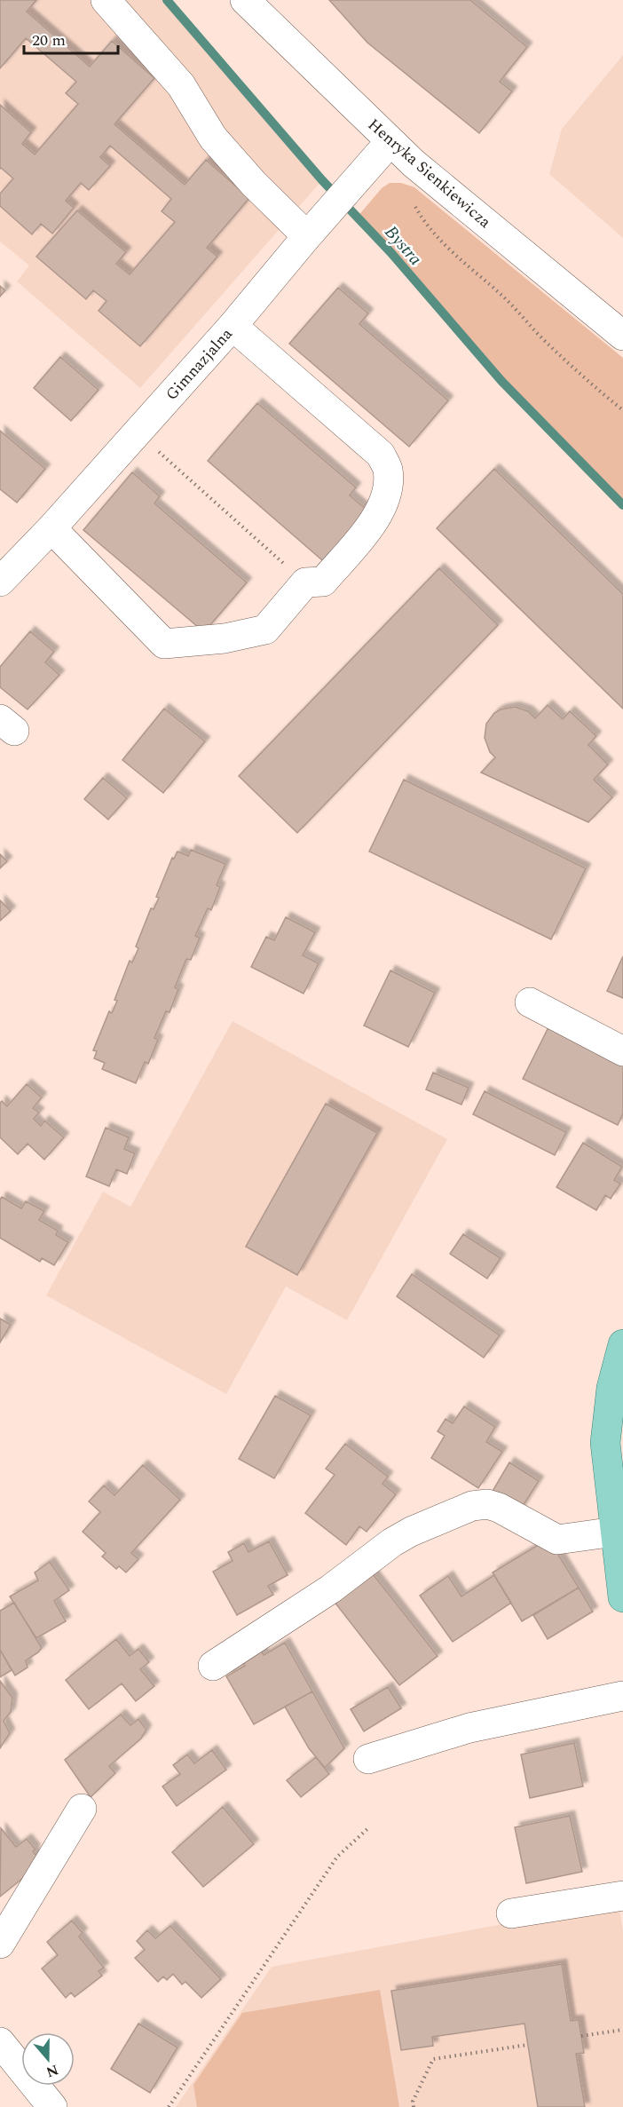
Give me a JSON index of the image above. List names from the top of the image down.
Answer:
{
  "streets": {
    "street": ["Henryka Sienkiewicza", "Gimnazjalna"]
  },
  "crossings": [
    ["Henryka Sienkiewicza", "Gimnazjalna"]
  ],
  "water": ["Bystra"],
  "scale_bar": "20 m",
  "north": "bottom"
}
